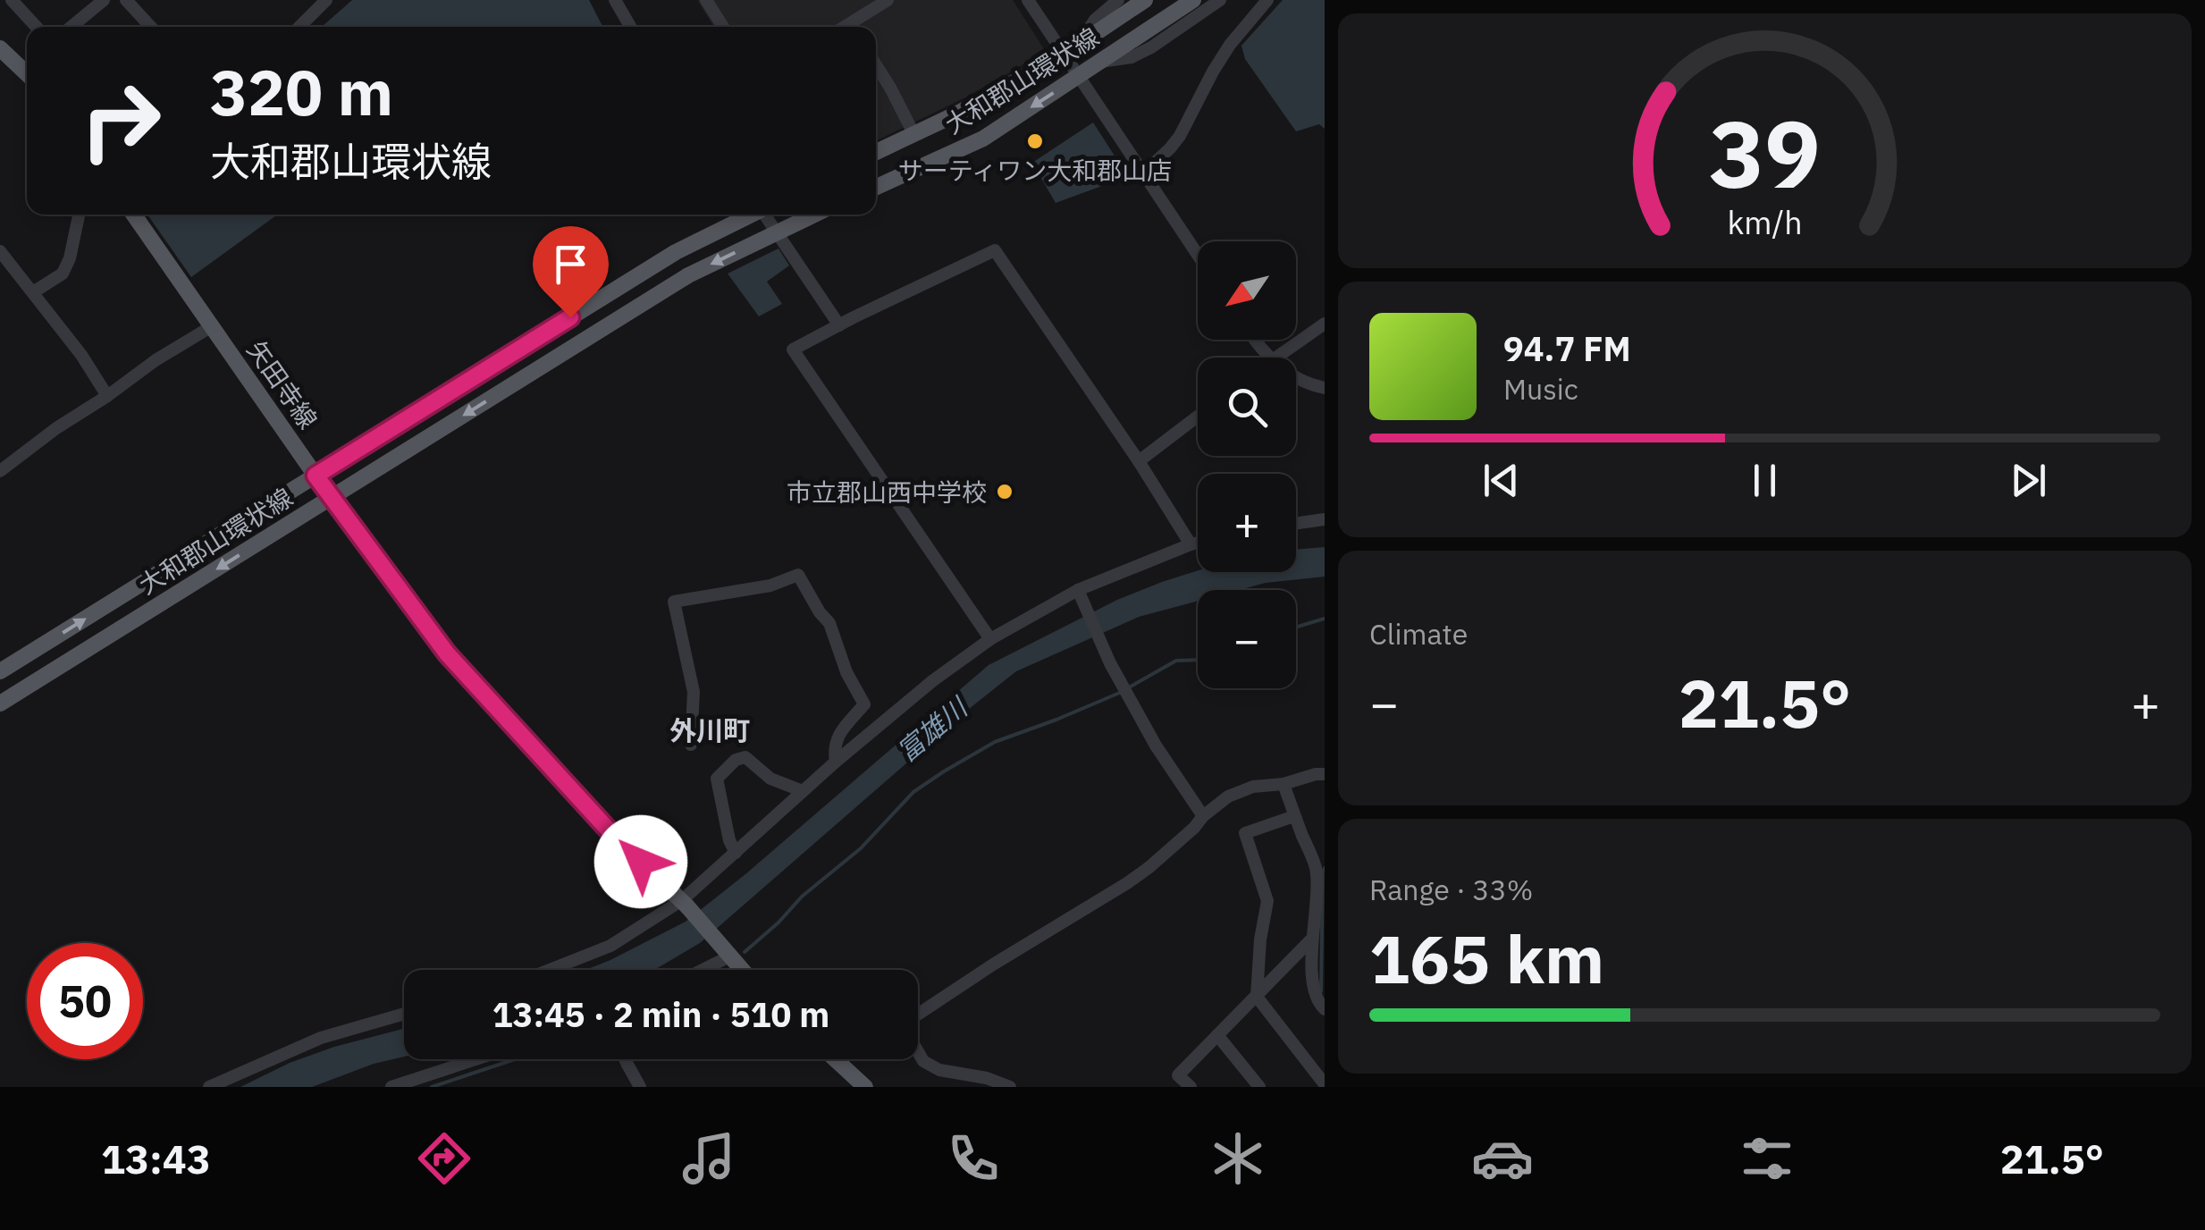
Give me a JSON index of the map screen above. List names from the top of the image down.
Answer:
{
  "streets": {
    "main road": ["大和郡山環状線", "矢田寺線"]
  },
  "crossings": [
    ["大和郡山環状線", "矢田寺線"]
  ],
  "districts": ["外川町"],
  "water": ["富雄川"],
  "places": ["サーティワン大和郡山店", "市立郡山西中学校"],
  "north": "bottom left",
  "page": {
    "turn": ["320 m", "大和郡山環状線"],
    "map_buttons": ["+", "−"],
    "song": ["94.7 FM", "Music"],
    "tile": [
      "Climate",
      ["Range · 33%", "165 km"]
    ],
    "heat": ["−", "21.5°", "+"],
    "limit": "50",
    "trip": "13:45 · 2 min · 510 m",
    "tabs": ["13:43", "21.5°"],
    "gauge": ["39", "km/h"]
  }
}
